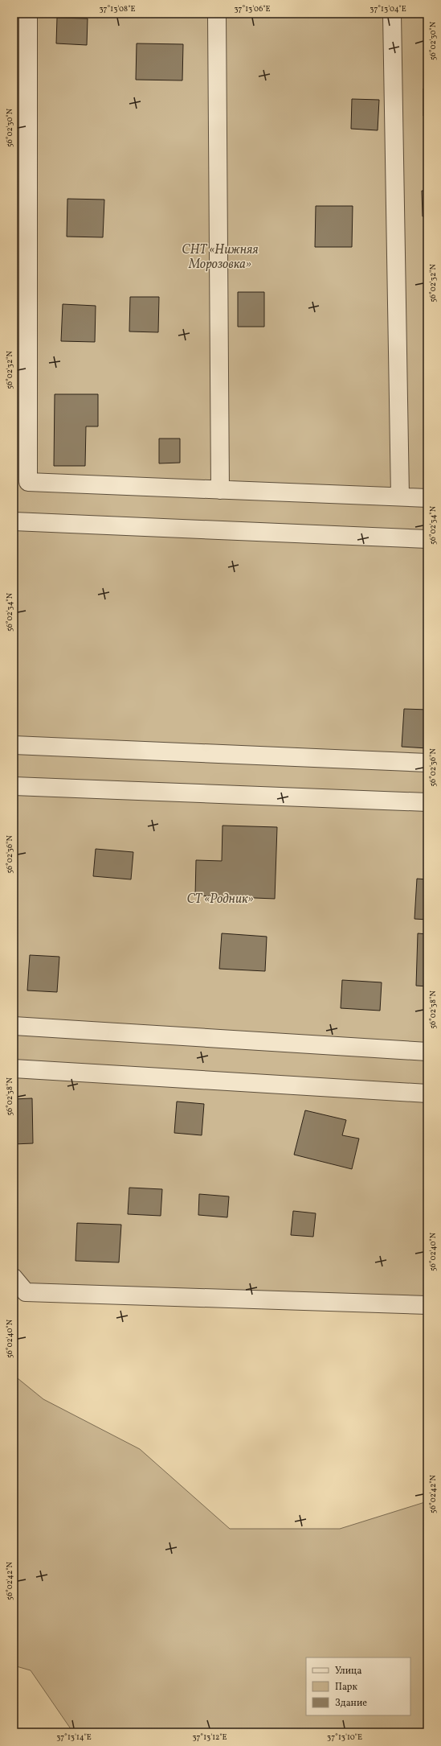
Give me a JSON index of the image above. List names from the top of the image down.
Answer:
{
  "parks": ["СНТ «Нижняя Морозовка»", "СТ «Родник»"],
  "legend": ["Улица", "Парк", "Здание"],
  "coordinates": [
    "37°13'08\"E",
    "37°13'06\"E",
    "37°13'04\"E",
    "56°02'30\"N",
    "56°02'32\"N",
    "56°02'34\"N",
    "56°02'36\"N",
    "56°02'38\"N",
    "56°02'40\"N",
    "56°02'42\"N",
    "37°13'14\"E",
    "37°13'12\"E",
    "37°13'10\"E"
  ]
}
